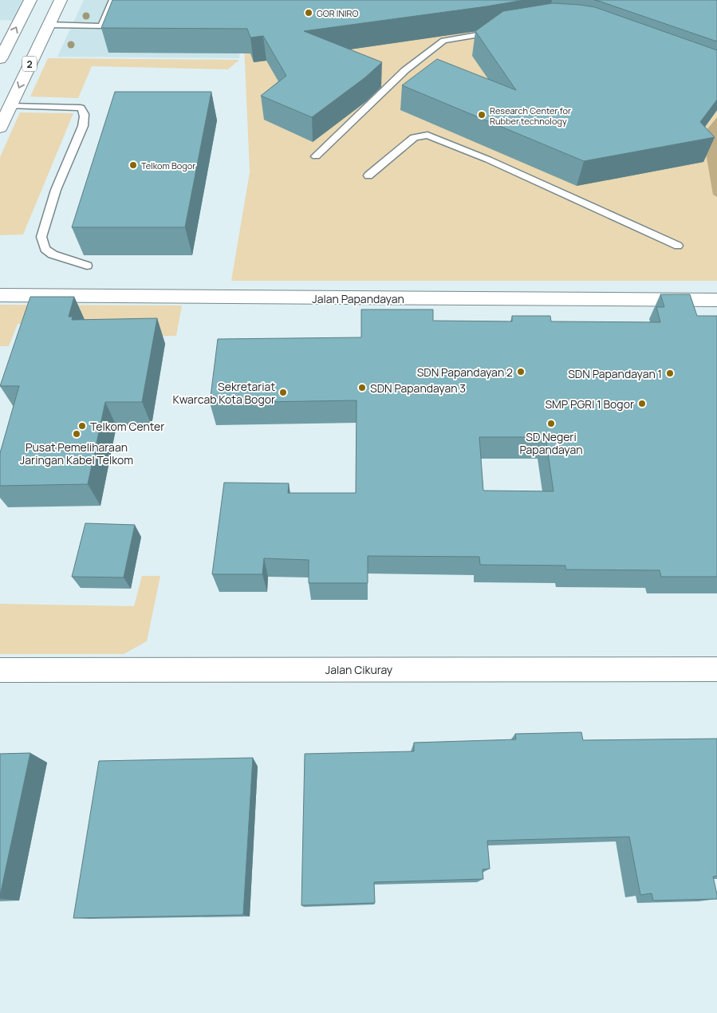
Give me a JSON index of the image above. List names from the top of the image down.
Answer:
{
  "streets": {
    "main road": ["2", "Jalan Papandayan", "Jalan Cikuray"]
  },
  "places": [
    "GOR INIRO",
    "Research Center for Rubber technology",
    "Telkom Bogor",
    "SDN Papandayan 2",
    "SDN Papandayan 1",
    "SDN Papandayan 3",
    "Sekretariat Kwarcab Kota Bogor",
    "SMP PGRI 1 Bogor",
    "SD Negeri Papandayan",
    "Telkom Center",
    "Pusat Pemeliharaan Jaringan Kabel Telkom"
  ]
}
